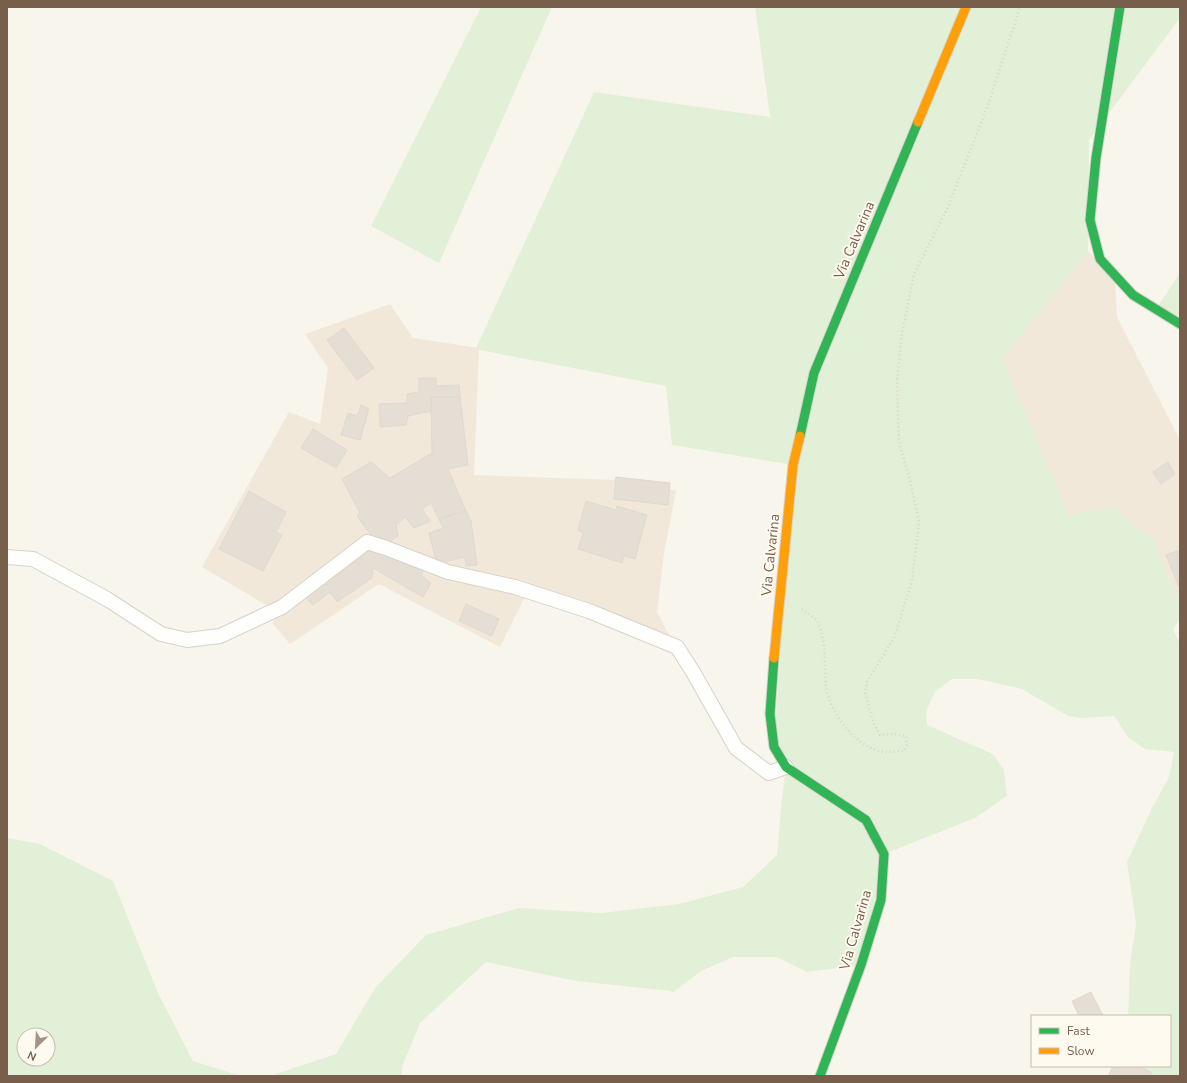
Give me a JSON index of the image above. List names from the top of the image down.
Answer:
{
  "streets": {
    "street": ["Via Calvarina"]
  },
  "legend": ["Fast", "Slow"],
  "north": "bottom left"
}
